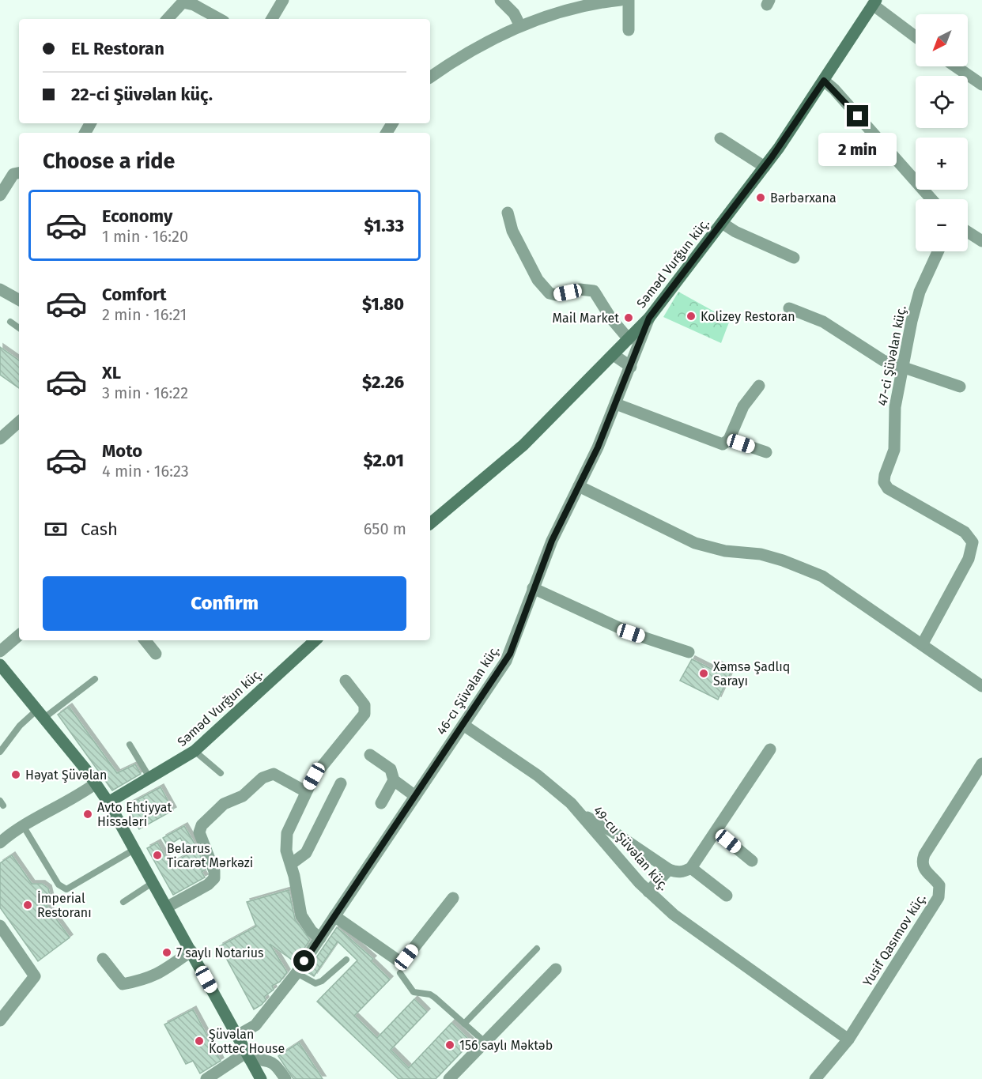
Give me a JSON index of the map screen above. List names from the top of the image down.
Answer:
{
  "streets": {
    "street": [
      "Səməd Vurğun küç.",
      "47-ci Şüvəlan küç.",
      "46-cı Şüvəlan küç.",
      "49-cu Şüvəlan küç.",
      "Yusif Qasımov küç."
    ]
  },
  "crossings": [
    ["Səməd Vurğun küç.", "46-cı Şüvəlan küç."],
    ["46-cı Şüvəlan küç.", "49-cu Şüvəlan küç."],
    ["49-cu Şüvəlan küç.", "Yusif Qasımov küç."]
  ],
  "places": [
    "Bərbərxana",
    "Kolizey Restoran",
    "Mail Market",
    "Xəmsə Şadlıq Sarayı",
    "Həyat Şüvəlan",
    "Avto Ehtiyyat Hissələri",
    "Belarus Ticarət Mərkəzi",
    "İmperial Restoranı",
    "7 saylı Notarius",
    "Şüvəlan Kottec House",
    "156 saylı Məktəb"
  ],
  "north": "bottom left",
  "page": {
    "map_buttons": ["+", "−"],
    "banner": ["EL Restoran", "22-ci Şüvəlan küç."],
    "bubble": "2 min",
    "heading": "Choose a ride",
    "list": [
      {
        "name": "Economy",
        "note": "1 min · 16:20",
        "value": "$1.33"
      },
      {
        "name": "Comfort",
        "note": "2 min · 16:21",
        "value": "$1.80"
      },
      {
        "name": "XL",
        "note": "3 min · 16:22",
        "value": "$2.26"
      },
      {
        "name": "Moto",
        "note": "4 min · 16:23",
        "value": "$2.01"
      }
    ],
    "pay": ["Cash", "650 m"],
    "buttons": "Confirm"
  }
}
